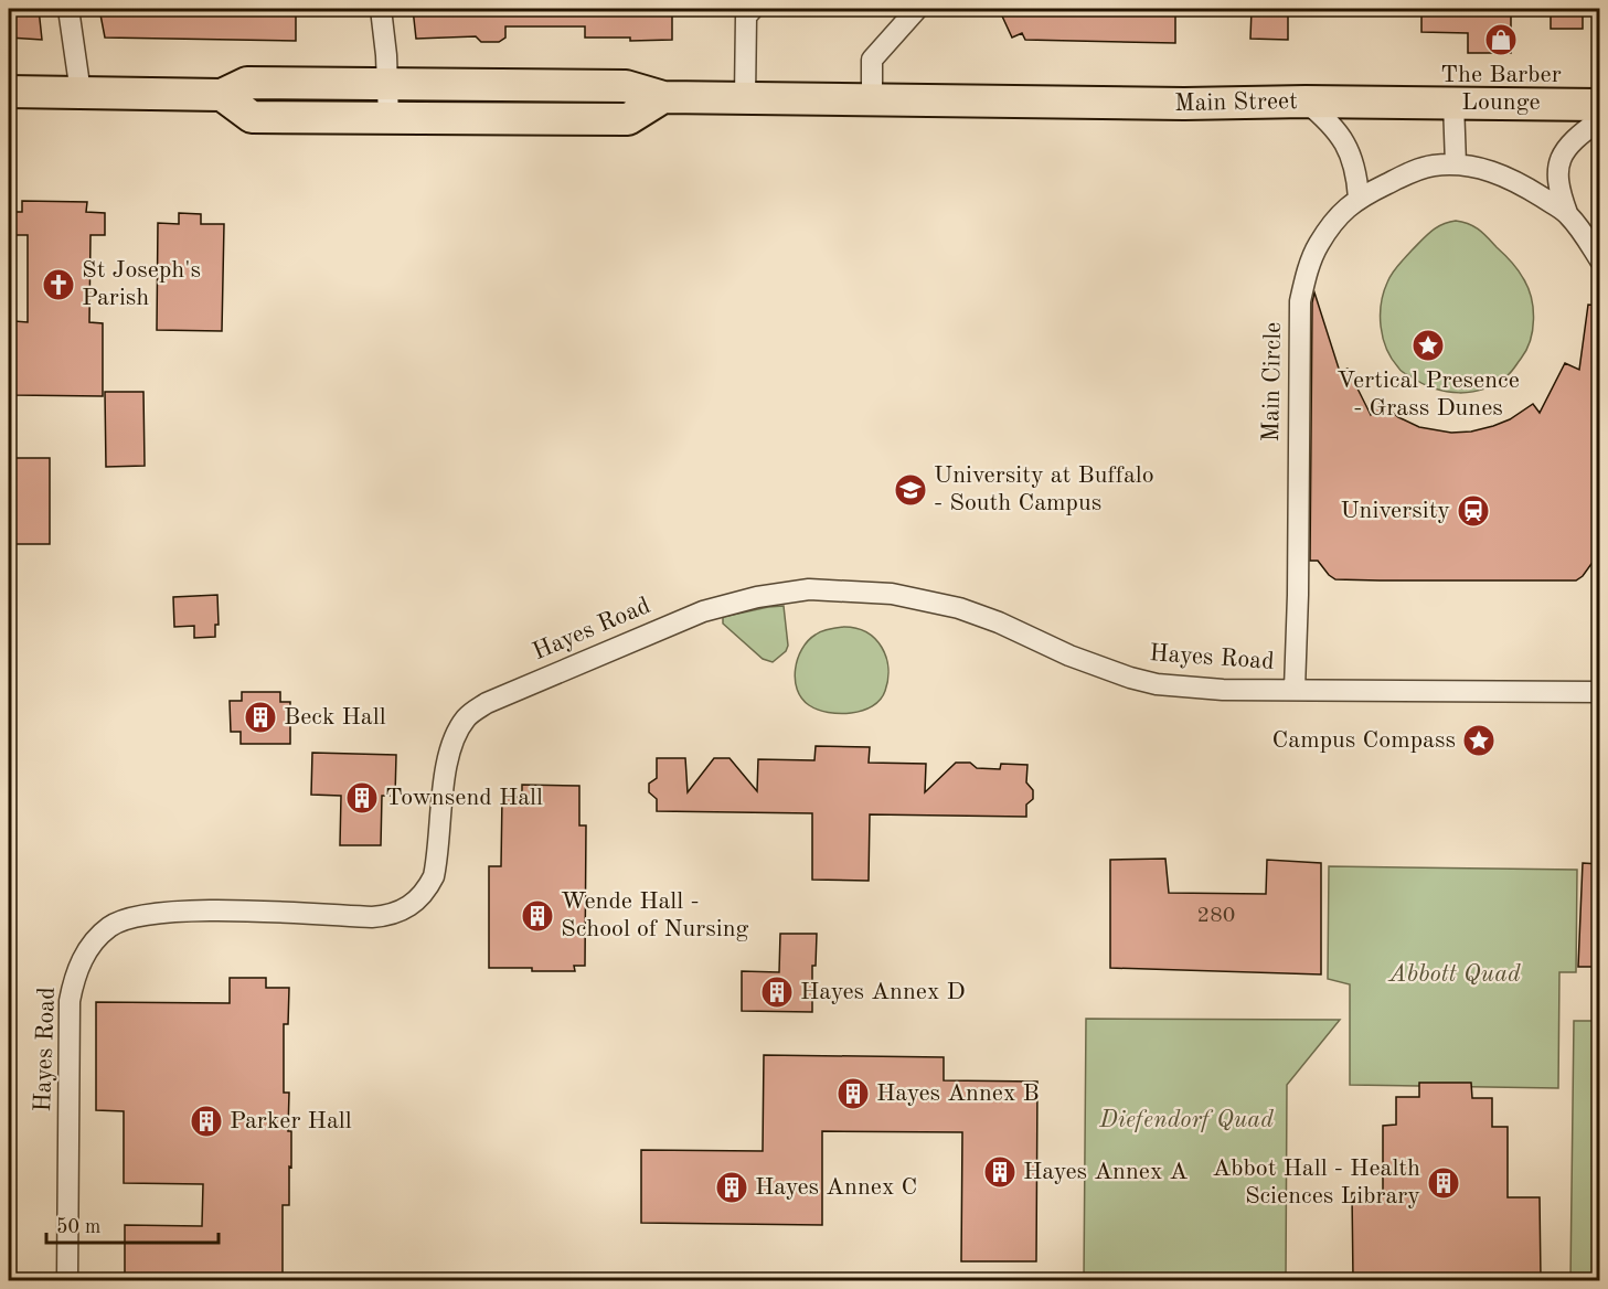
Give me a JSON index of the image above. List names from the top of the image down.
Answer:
{
  "streets": {
    "main road": ["Main Street"],
    "street": ["Main Circle", "Hayes Road"]
  },
  "crossings": [
    ["Main Circle", "Hayes Road"]
  ],
  "parks": ["Abbott Quad", "Diefendorf Quad"],
  "places": {
    "shop": ["The Barber Lounge"],
    "church": ["St Joseph's Parish"],
    "place": ["Vertical Presence - Grass Dunes", "Campus Compass"],
    "school or university": ["University at Buffalo - South Campus"],
    "station": ["University"],
    "building": [
      "Beck Hall",
      "Townsend Hall",
      "Wende Hall - School of Nursing",
      "Hayes Annex D",
      "Hayes Annex B",
      "Parker Hall",
      "Hayes Annex A",
      "Abbot Hall - Health Sciences Library",
      "Hayes Annex C"
    ]
  },
  "house_numbers": ["280"],
  "scale_bar": "50 m"
}
